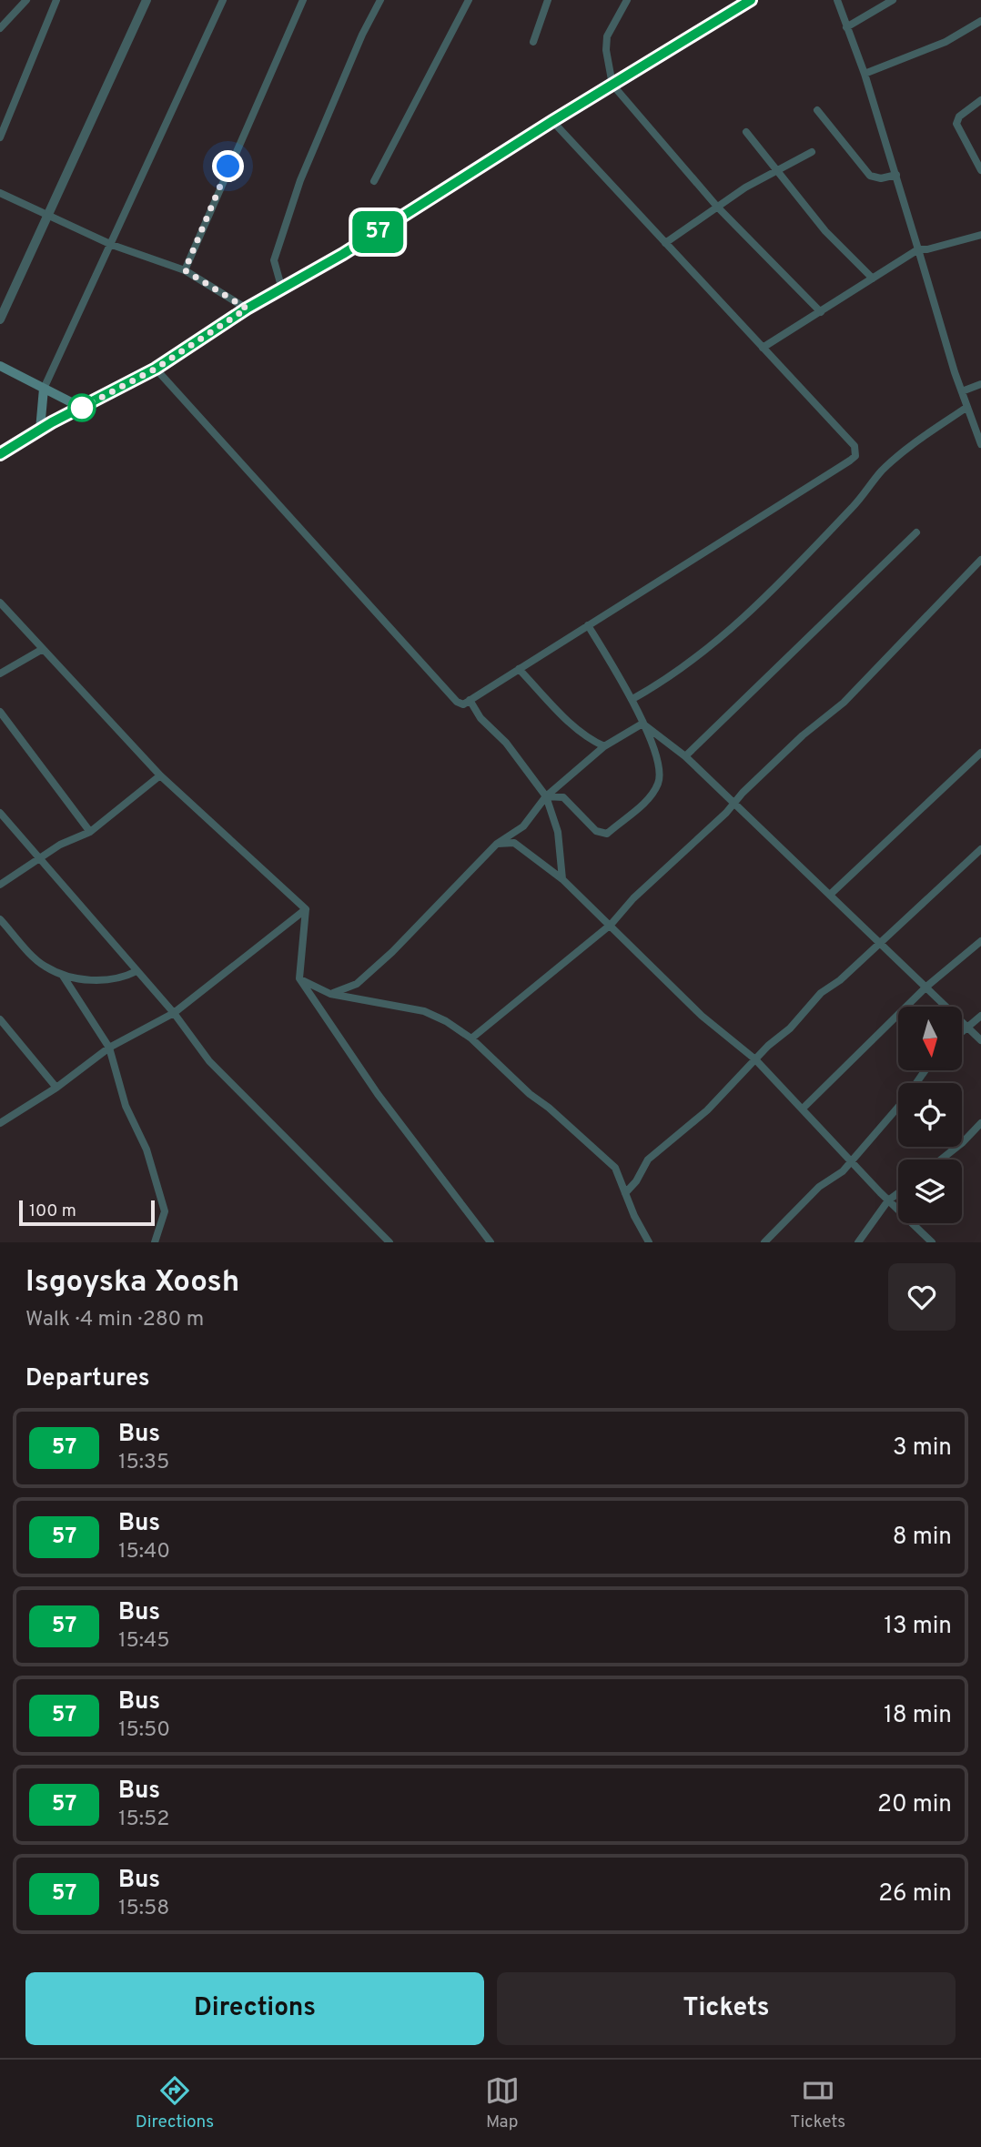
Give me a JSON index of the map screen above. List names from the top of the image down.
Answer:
{
  "lines": ["bus line 57"],
  "scale_bar": "100 m",
  "north": "bottom",
  "page": {
    "on_map": "57",
    "scale": "100 m",
    "heading": [
      ["Isgoyska Xoosh", "Walk · 4 min · 280 m"],
      "Departures"
    ],
    "list": [
      {
        "mark": "57",
        "name": "Bus",
        "note": "15:35",
        "value": "3 min"
      },
      {
        "mark": "57",
        "name": "Bus",
        "note": "15:40",
        "value": "8 min"
      },
      {
        "mark": "57",
        "name": "Bus",
        "note": "15:45",
        "value": "13 min"
      },
      {
        "mark": "57",
        "name": "Bus",
        "note": "15:50",
        "value": "18 min"
      },
      {
        "mark": "57",
        "name": "Bus",
        "note": "15:52",
        "value": "20 min"
      },
      {
        "mark": "57",
        "name": "Bus",
        "note": "15:58",
        "value": "26 min"
      }
    ],
    "buttons": ["Directions", "Tickets"],
    "tabs": ["Directions", "Map", "Tickets"]
  }
}
